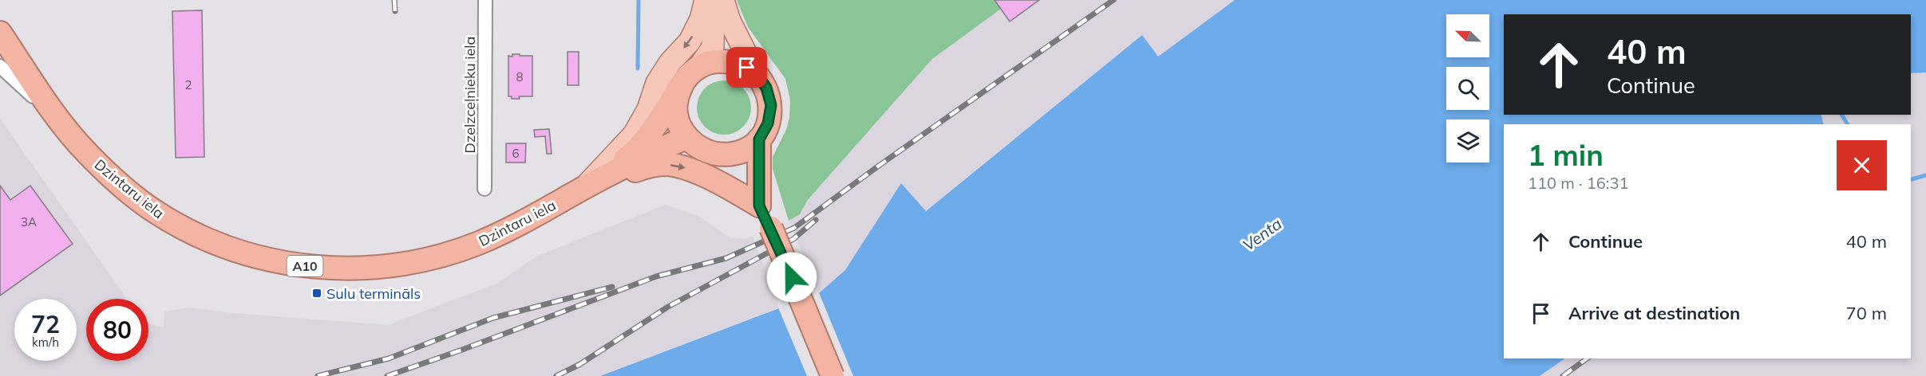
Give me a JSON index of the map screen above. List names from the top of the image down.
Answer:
{
  "streets": {
    "highway": ["Dzintaru iela", "A10"],
    "street": ["Dzelzceļnieku iela"]
  },
  "crossings": [
    ["Dzintaru iela", "A10"]
  ],
  "water": ["Venta"],
  "places": {
    "transit": ["Sulu termināls"]
  },
  "house_numbers": [
    "8",
    "2",
    "6",
    "3A"
  ],
  "north": "top left",
  "page": {
    "turn": ["40 m", "Continue"],
    "heading": ["1 min", "110 m · 16:31"],
    "list": [
      {
        "name": "Continue",
        "value": "40 m"
      },
      {
        "name": "Arrive at destination",
        "value": "70 m"
      }
    ],
    "speed": "72 km/h",
    "limit": "80"
  }
}
